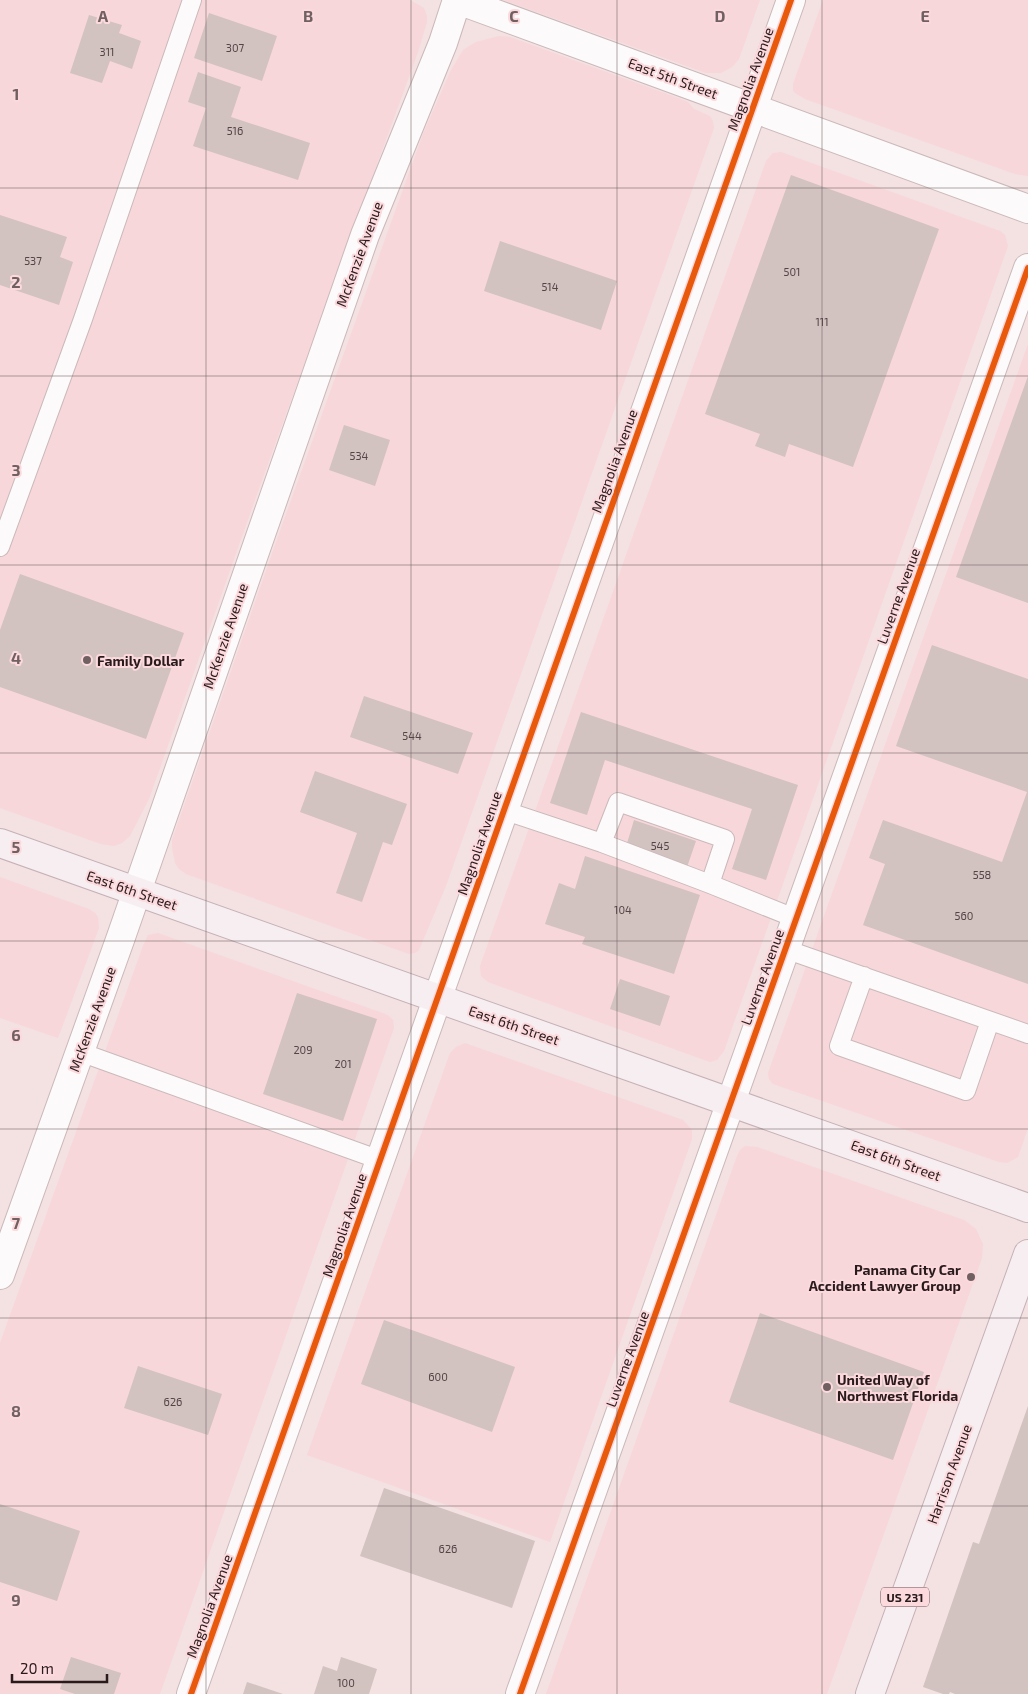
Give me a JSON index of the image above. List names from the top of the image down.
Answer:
{
  "streets": {
    "main road": ["East 6th Street", "Harrison Avenue", "US 231"],
    "street": [
      "East 5th Street",
      "Magnolia Avenue",
      "McKenzie Avenue",
      "Luverne Avenue"
    ]
  },
  "crossings": [
    ["East 5th Street", "Magnolia Avenue"],
    ["East 5th Street", "McKenzie Avenue"],
    ["Magnolia Avenue", "East 6th Street"],
    ["McKenzie Avenue", "East 6th Street"],
    ["Luverne Avenue", "East 6th Street"]
  ],
  "places": ["Family Dollar", "Panama City Car Accident Lawyer Group", "United Way of Northwest Florida"],
  "house_numbers": [
    "307",
    "311",
    "516",
    "537",
    "501",
    "514",
    "111",
    "534",
    "544",
    "545",
    "558",
    "104",
    "560",
    "209",
    "201",
    "600",
    "626",
    "626",
    "100"
  ],
  "scale_bar": "20 m",
  "grid": {
    "columns": [
      "A",
      "B",
      "C",
      "D",
      "E"
    ],
    "rows": [
      "1",
      "2",
      "3",
      "4",
      "5",
      "6",
      "7",
      "8",
      "9"
    ]
  }
}
